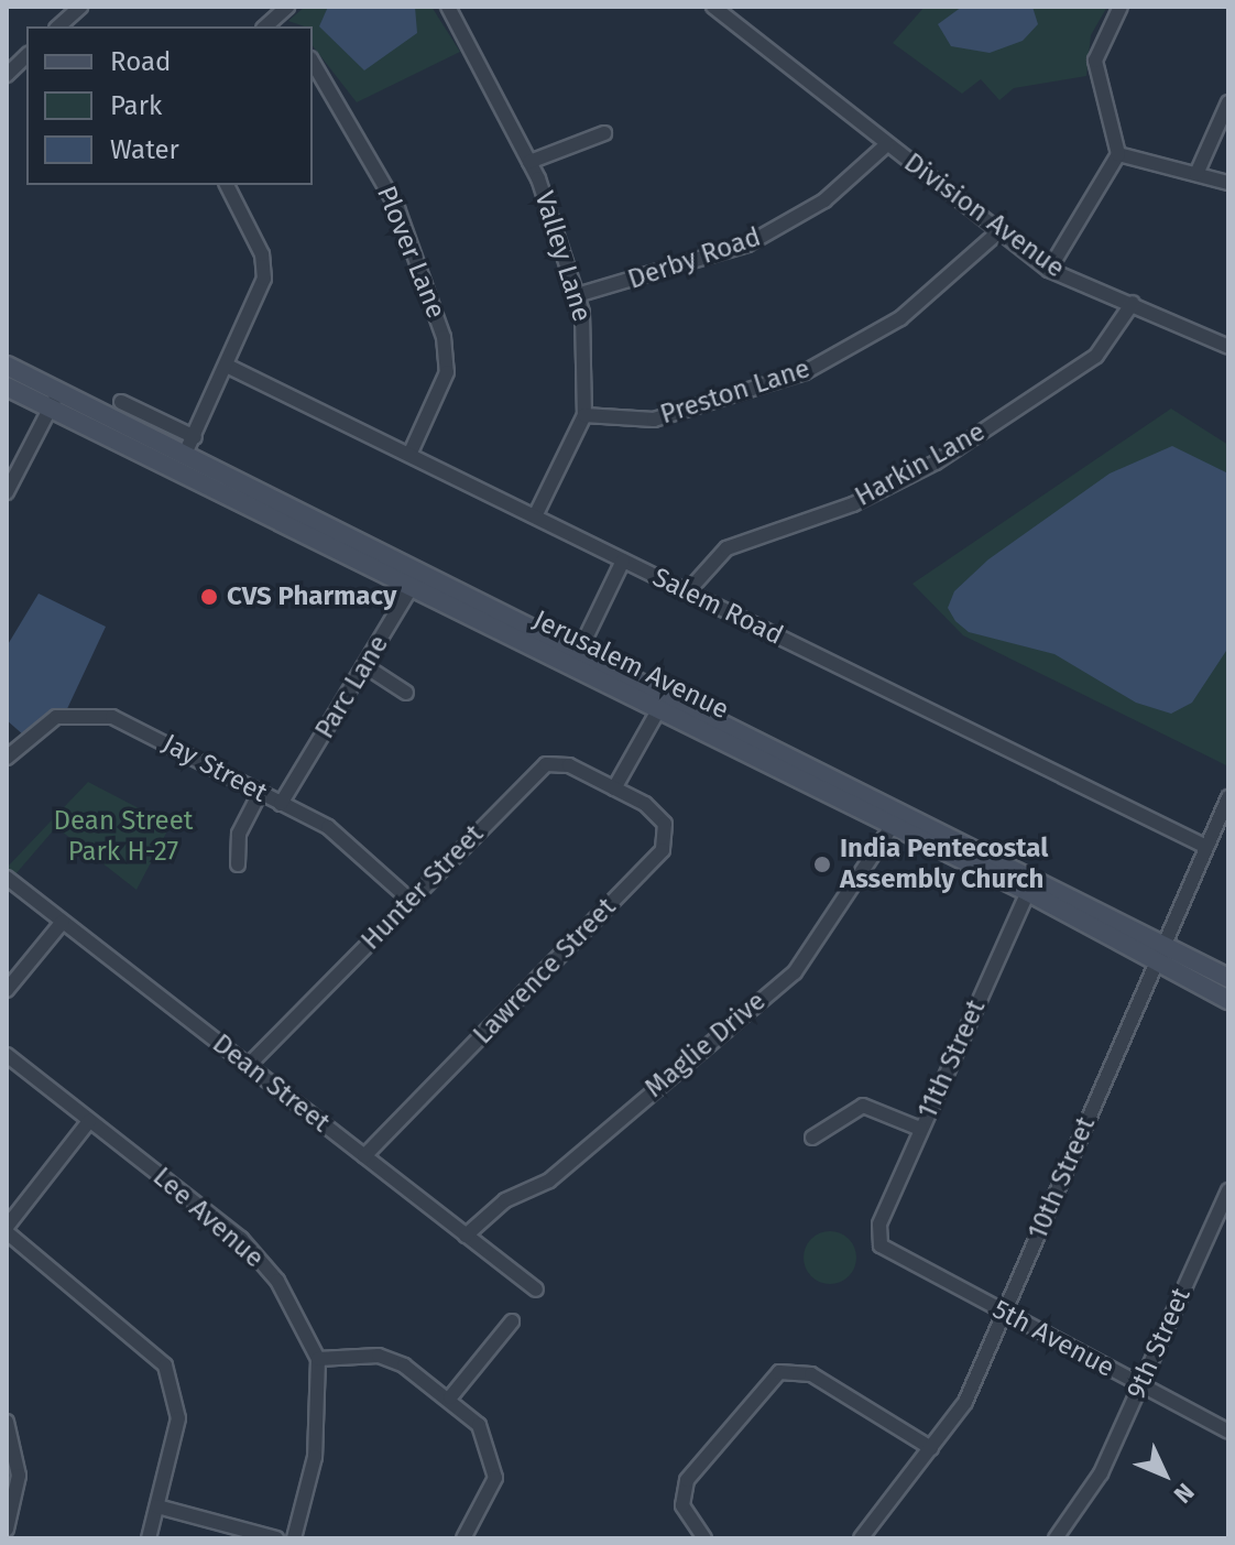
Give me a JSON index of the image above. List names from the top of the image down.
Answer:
{
  "streets": {
    "main road": ["Jerusalem Avenue"],
    "street": [
      "Division Avenue",
      "Plover Lane",
      "Valley Lane",
      "Derby Road",
      "Preston Lane",
      "Harkin Lane",
      "Salem Road",
      "Parc Lane",
      "Jay Street",
      "Hunter Street",
      "Lawrence Street",
      "Maglie Drive",
      "11th Street",
      "Dean Street",
      "10th Street",
      "Lee Avenue",
      "5th Avenue",
      "9th Street"
    ]
  },
  "crossings": [
    ["Division Avenue", "Derby Road"],
    ["Division Avenue", "Preston Lane"],
    ["Division Avenue", "Harkin Lane"],
    ["Plover Lane", "Salem Road"],
    ["Valley Lane", "Derby Road"],
    ["Valley Lane", "Preston Lane"],
    ["Valley Lane", "Salem Road"],
    ["Harkin Lane", "Salem Road"],
    ["Salem Road", "10th Street"],
    ["Jerusalem Avenue", "Parc Lane"],
    ["Jerusalem Avenue", "Maglie Drive"],
    ["Jerusalem Avenue", "11th Street"],
    ["Jerusalem Avenue", "10th Street"],
    ["Parc Lane", "Jay Street"],
    ["Jay Street", "Hunter Street"],
    ["Hunter Street", "Lawrence Street"],
    ["Hunter Street", "Dean Street"],
    ["Lawrence Street", "Dean Street"],
    ["Maglie Drive", "Dean Street"],
    ["11th Street", "5th Avenue"],
    ["10th Street", "5th Avenue"],
    ["5th Avenue", "9th Street"]
  ],
  "parks": ["Dean Street Park H-27"],
  "places": ["CVS Pharmacy", "India Pentecostal Assembly Church"],
  "legend": ["Road", "Park", "Water"],
  "north": "bottom right"
}
